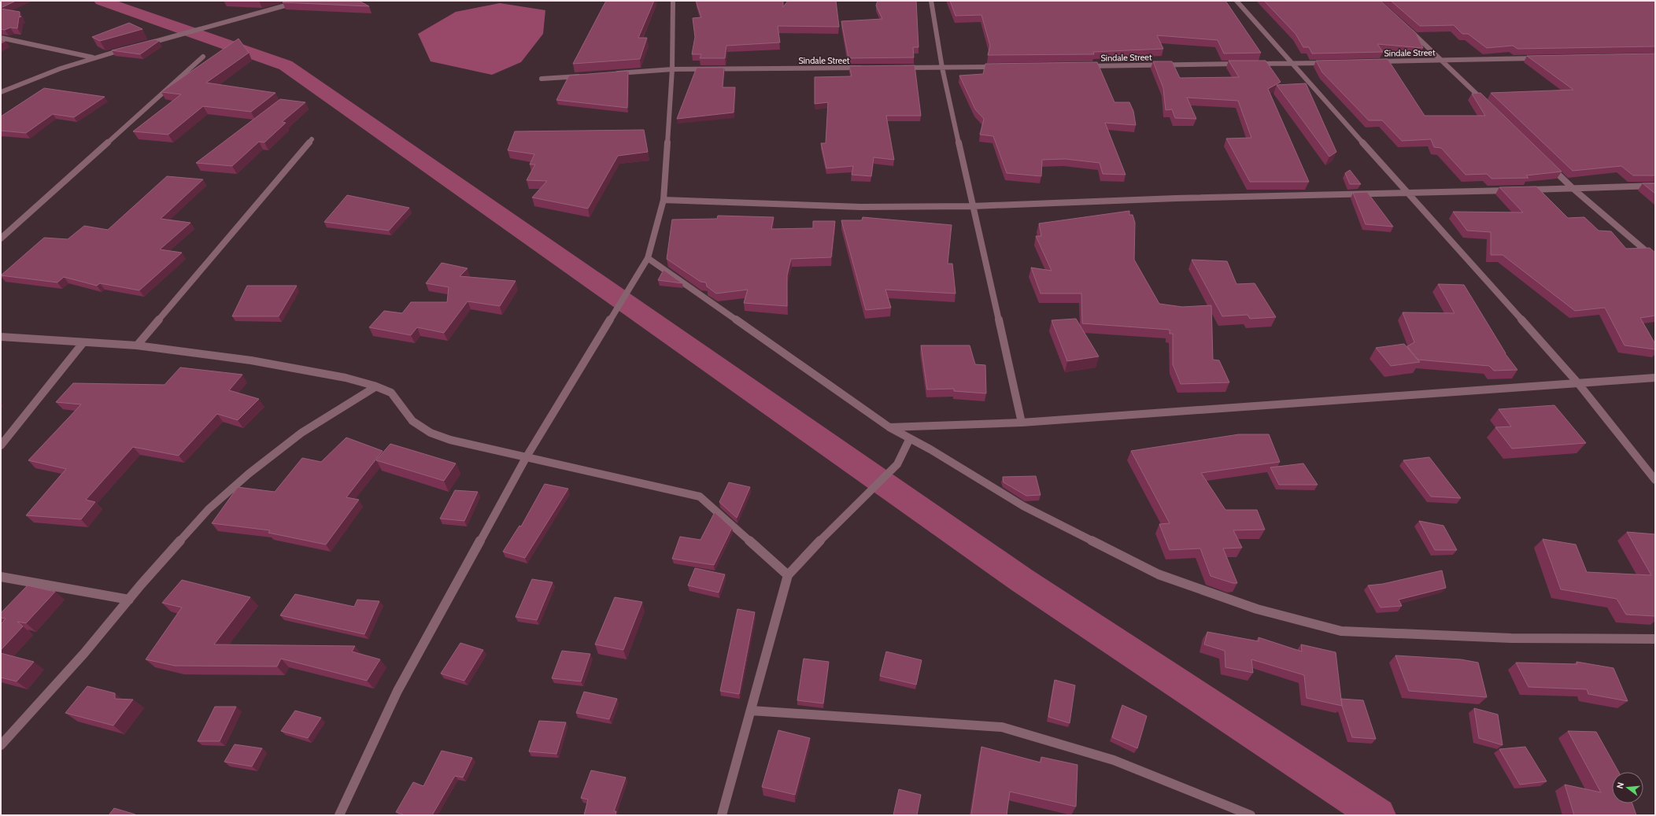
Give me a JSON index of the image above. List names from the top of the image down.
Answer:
{
  "streets": {
    "street": ["Sindale Street"]
  },
  "north": "left"
}
